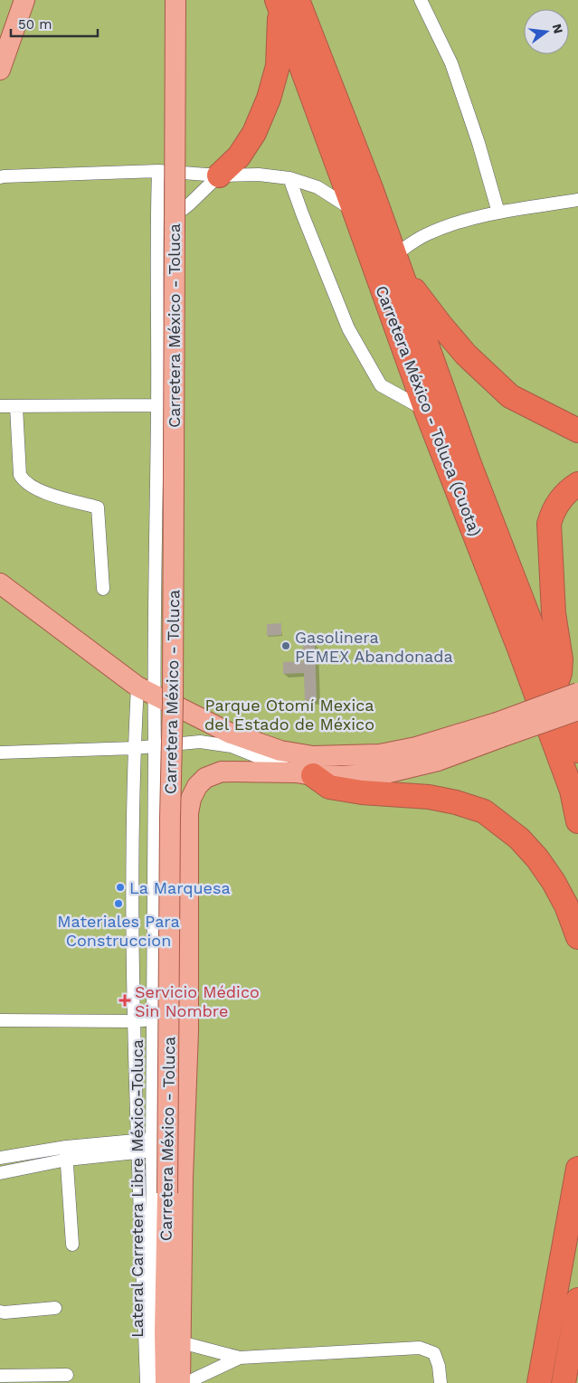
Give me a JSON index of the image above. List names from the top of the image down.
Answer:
{
  "streets": {
    "highway": ["Carretera México - Toluca (Cuota)"],
    "main road": ["Carretera México - Toluca"],
    "street": ["Lateral Carretera Libre México-Toluca"]
  },
  "parks": ["Parque Otomí Mexica del Estado de México"],
  "places": {
    "other": ["Gasolinera PEMEX Abandonada", "La Marquesa", "Materiales Para Construccion"],
    "health": ["Servicio Médico Sin Nombre"]
  },
  "scale_bar": "50 m",
  "north": "right"
}
